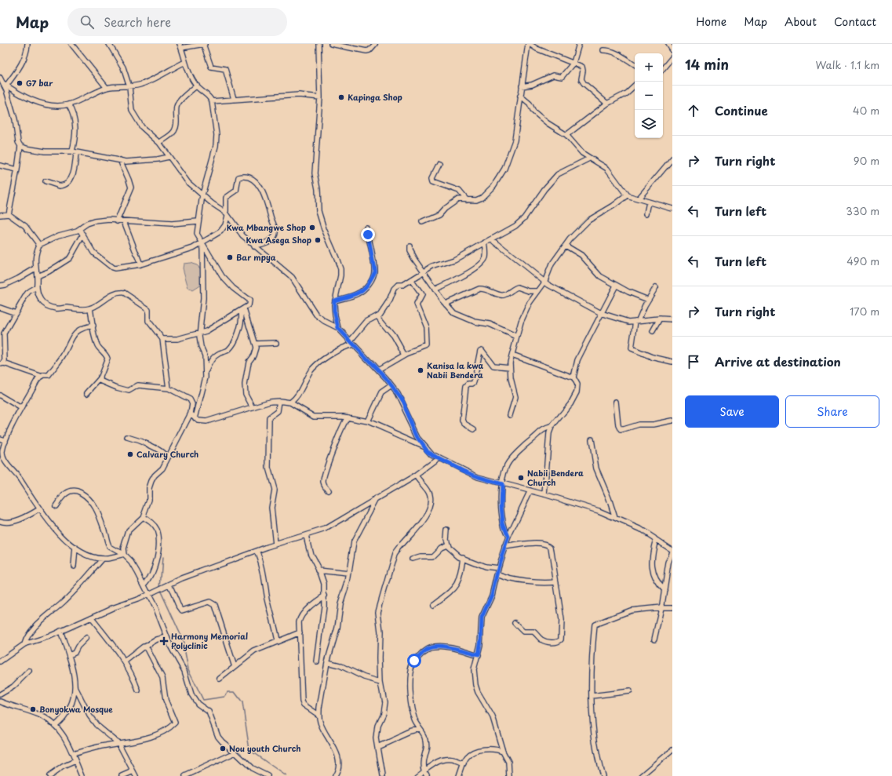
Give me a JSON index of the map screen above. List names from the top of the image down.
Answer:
{
  "places": {
    "other": [
      "G7 bar",
      "Kapinga Shop",
      "Kwa Mbangwe Shop",
      "Kwa Asega Shop",
      "Bar mpya",
      "Kanisa la kwa Nabii Bendera",
      "Calvary Church",
      "Nabii Bendera Church",
      "Bonyokwa Mosque",
      "Nou youth Church"
    ],
    "health": ["Harmony Memorial Polyclinic"]
  },
  "page": {
    "header": "Map",
    "search": "Search here",
    "nav": [
      "Home",
      "Map",
      "About",
      "Contact"
    ],
    "heading": ["14 min", "Walk · 1.1 km"],
    "map_buttons": ["+", "−"],
    "list": [
      ["Continue", "40 m"],
      ["Turn right", "90 m"],
      ["Turn left", "330 m"],
      ["Turn left", "490 m"],
      ["Turn right", "170 m"],
      "Arrive at destination"
    ],
    "buttons": ["Save", "Share"]
  }
}
